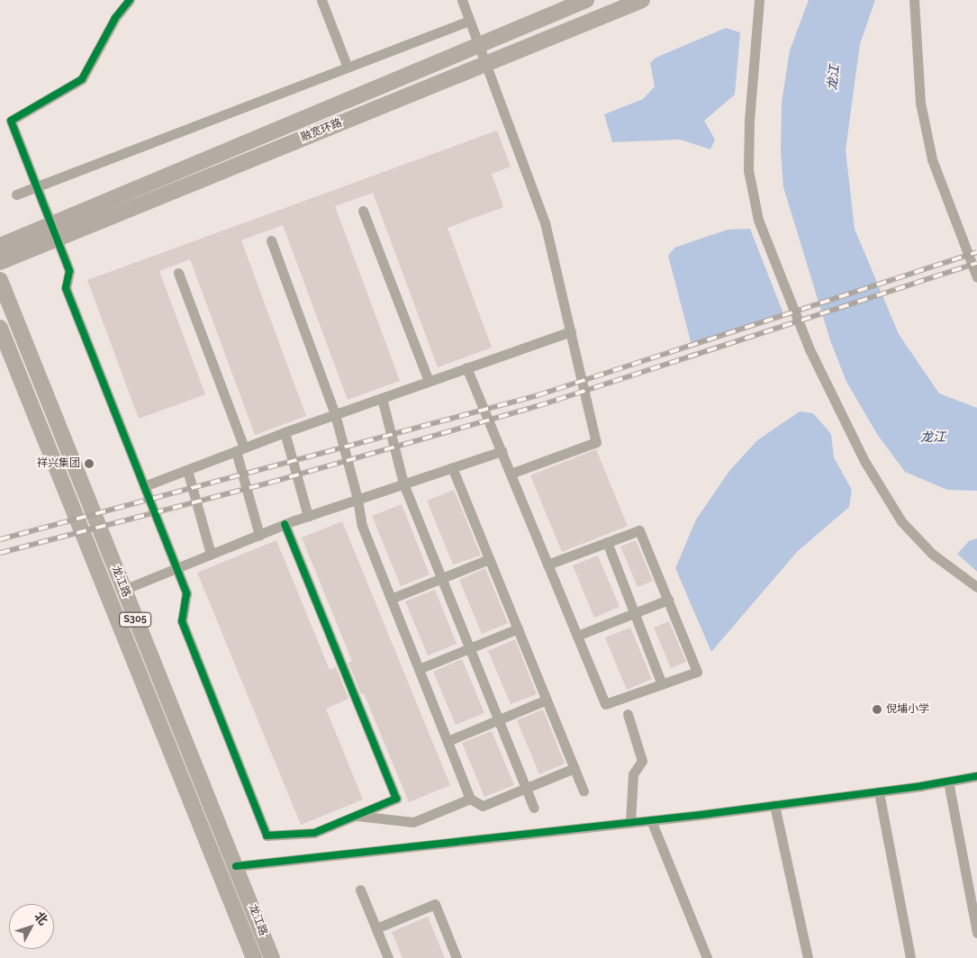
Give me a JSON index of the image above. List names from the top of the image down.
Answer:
{
  "streets": {
    "main road": ["融宽环路", "龙江路", "S305"]
  },
  "water": ["龙江"],
  "places": ["祥兴集团", "倪埔小学"],
  "north": "top right"
}
